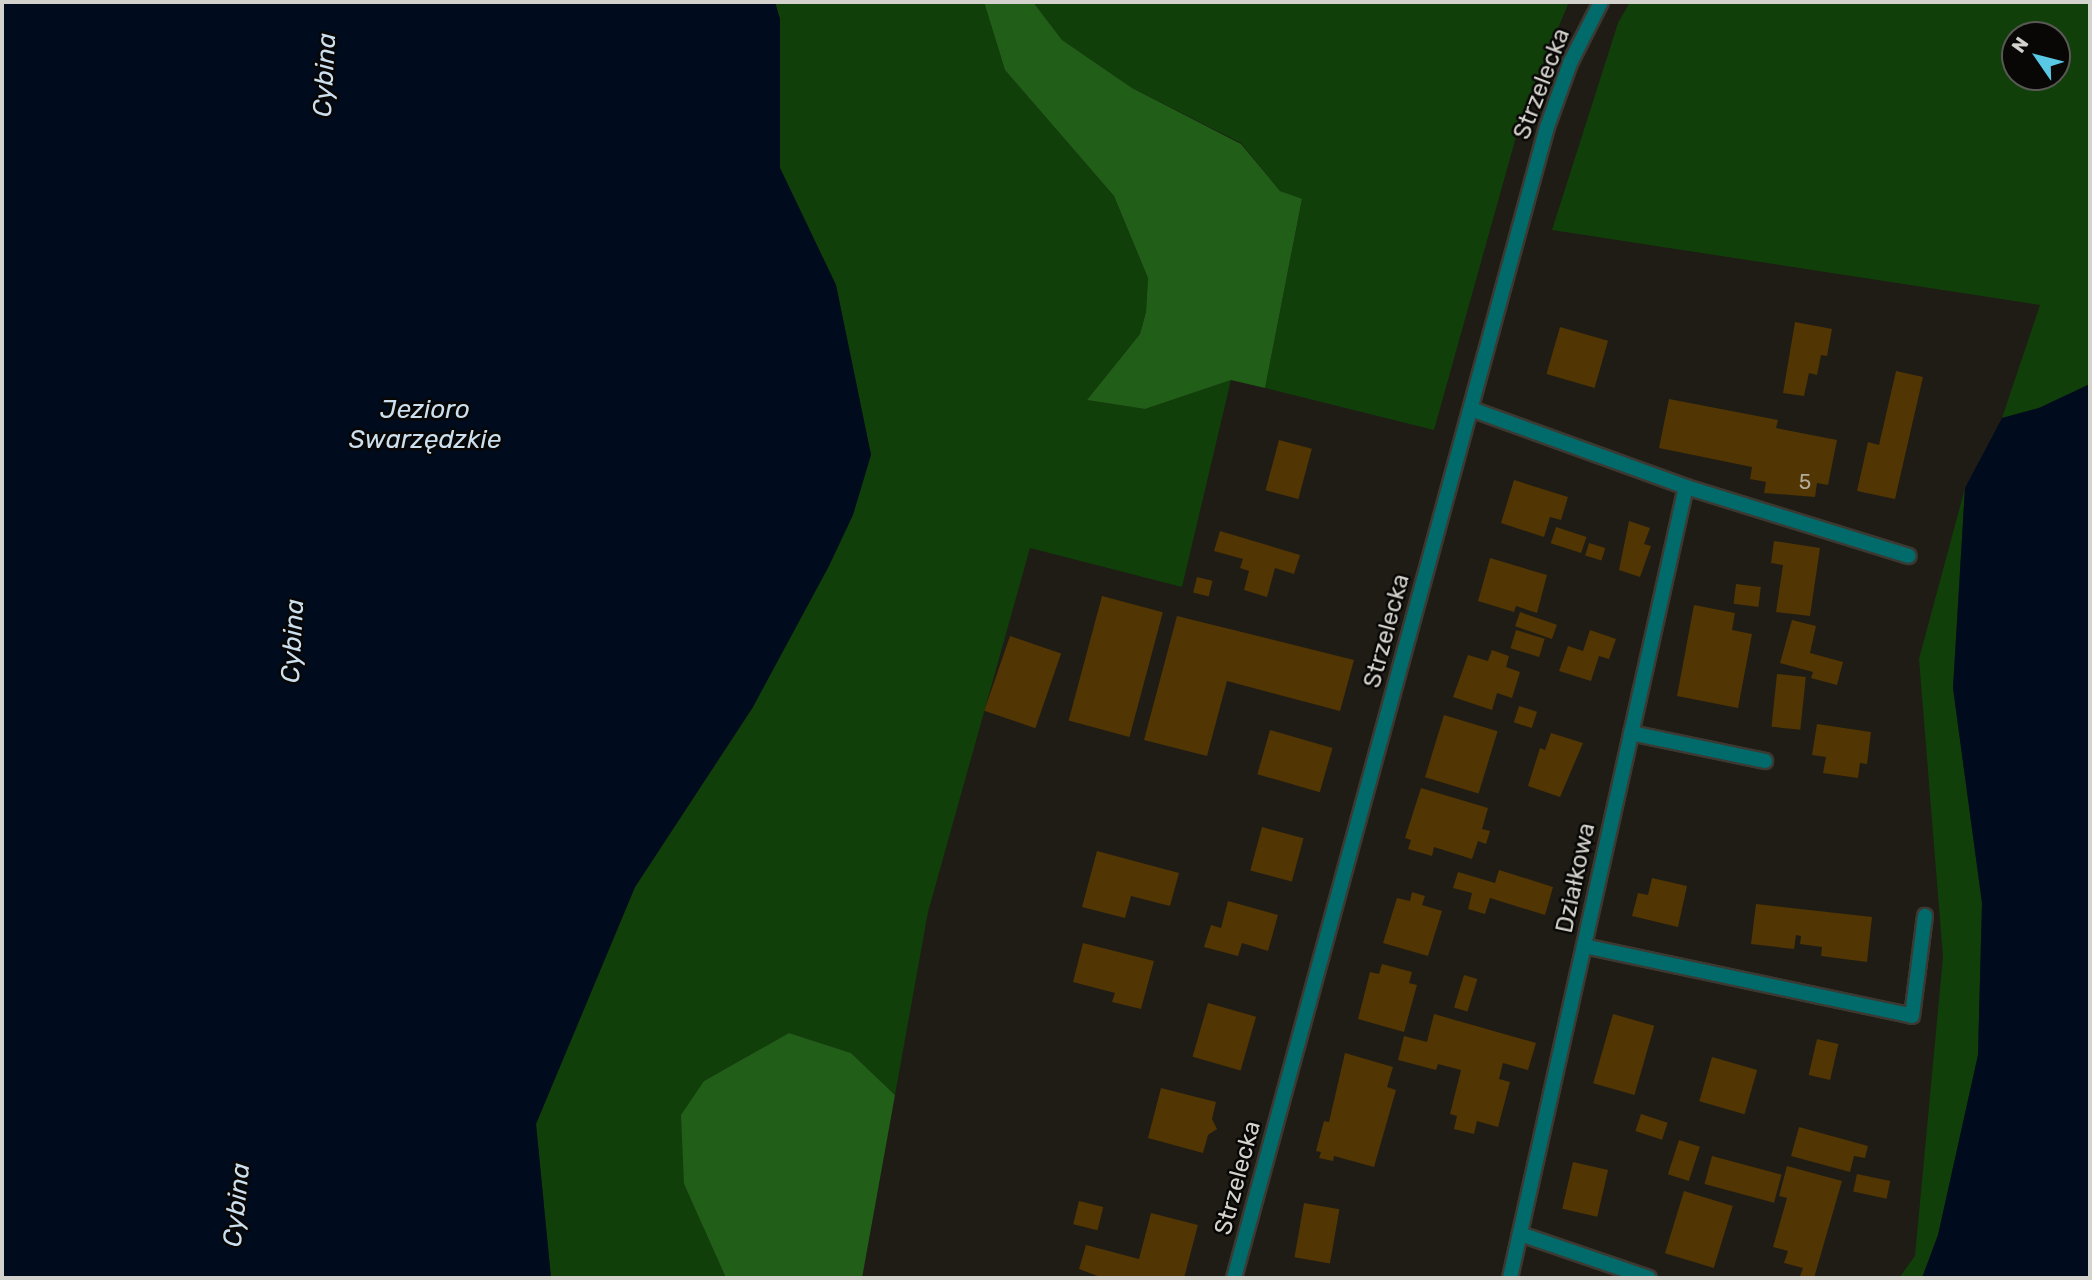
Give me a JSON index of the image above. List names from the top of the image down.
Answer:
{
  "streets": {
    "street": ["Strzelecka", "Działkowa"]
  },
  "water": ["Cybina", "Jezioro Swarzędzkie"],
  "house_numbers": ["5"],
  "north": "top left"
}
